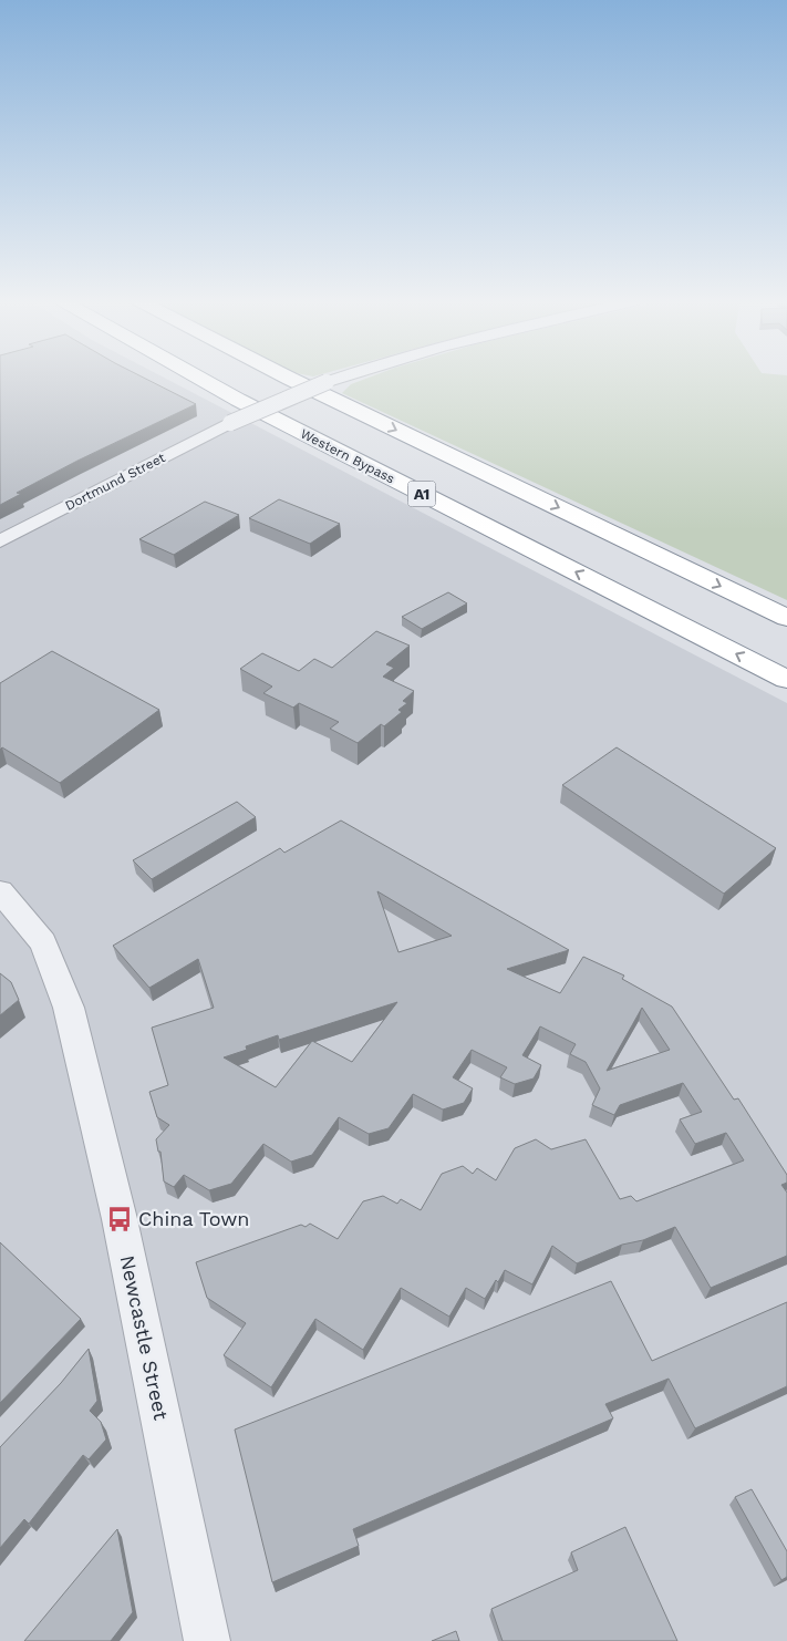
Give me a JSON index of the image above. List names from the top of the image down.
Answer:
{
  "streets": {
    "highway": ["Western Bypass", "A1"],
    "street": ["Dortmund Street", "Newcastle Street"]
  },
  "places": {
    "bus stop": ["China Town"]
  }
}
